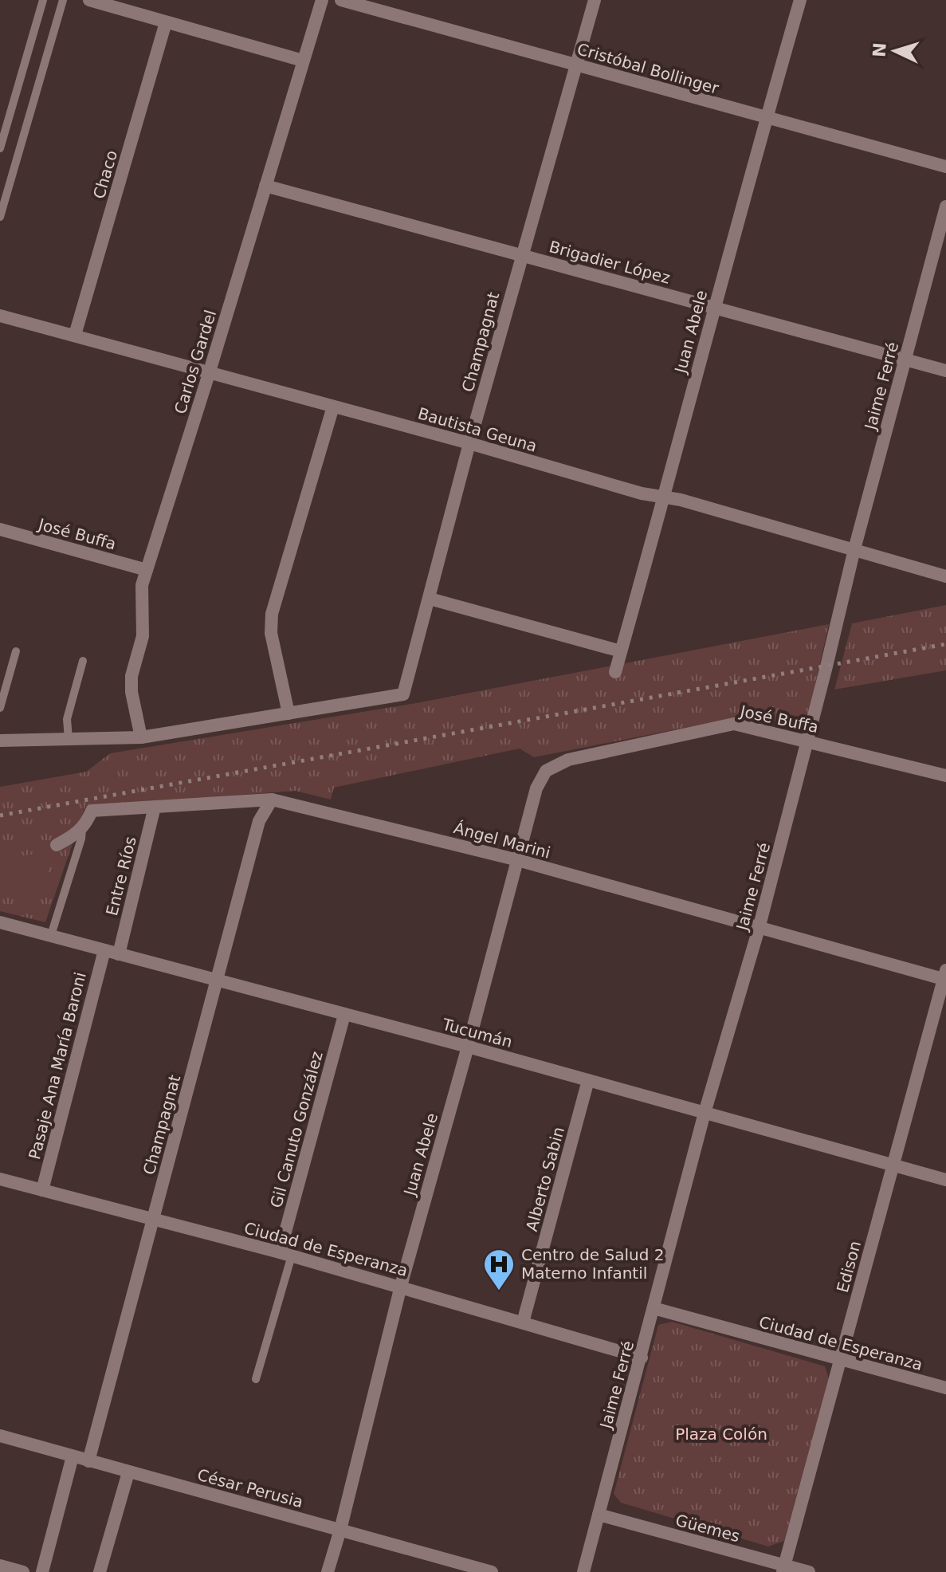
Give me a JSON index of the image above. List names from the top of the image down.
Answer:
{
  "streets": {
    "street": [
      "Cristóbal Bollinger",
      "Chaco",
      "Brigadier López",
      "Juan Abele",
      "Champagnat",
      "Carlos Gardel",
      "Jaime Ferré",
      "Bautista Geuna",
      "José Buffa",
      "Ángel Marini",
      "Entre Ríos",
      "Tucumán",
      "Pasaje Ana María Baroni",
      "Gil Canuto González",
      "Alberto Sabin",
      "Ciudad de Esperanza",
      "Edison",
      "César Perusia",
      "Güemes"
    ]
  },
  "crossings": [
    ["Cristóbal Bollinger", "Juan Abele"],
    ["Cristóbal Bollinger", "Champagnat"],
    ["Chaco", "Bautista Geuna"],
    ["Brigadier López", "Juan Abele"],
    ["Brigadier López", "Champagnat"],
    ["Brigadier López", "Carlos Gardel"],
    ["Brigadier López", "Jaime Ferré"],
    ["Juan Abele", "Bautista Geuna"],
    ["Juan Abele", "José Buffa"],
    ["Juan Abele", "Ángel Marini"],
    ["Juan Abele", "Tucumán"],
    ["Juan Abele", "Ciudad de Esperanza"],
    ["Juan Abele", "César Perusia"],
    ["Champagnat", "Bautista Geuna"],
    ["Champagnat", "Ángel Marini"],
    ["Champagnat", "Tucumán"],
    ["Champagnat", "Ciudad de Esperanza"],
    ["Champagnat", "César Perusia"],
    ["Carlos Gardel", "Bautista Geuna"],
    ["Carlos Gardel", "José Buffa"],
    ["Jaime Ferré", "Bautista Geuna"],
    ["Jaime Ferré", "José Buffa"],
    ["Jaime Ferré", "Ángel Marini"],
    ["Jaime Ferré", "Tucumán"],
    ["Jaime Ferré", "Ciudad de Esperanza"],
    ["Jaime Ferré", "Güemes"],
    ["Ángel Marini", "Entre Ríos"],
    ["Ángel Marini", "Edison"],
    ["Entre Ríos", "Tucumán"],
    ["Tucumán", "Pasaje Ana María Baroni"],
    ["Tucumán", "Gil Canuto González"],
    ["Tucumán", "Alberto Sabin"],
    ["Tucumán", "Edison"],
    ["Pasaje Ana María Baroni", "Ciudad de Esperanza"],
    ["Gil Canuto González", "Ciudad de Esperanza"],
    ["Alberto Sabin", "Ciudad de Esperanza"],
    ["Ciudad de Esperanza", "Edison"],
    ["Edison", "Güemes"]
  ],
  "parks": ["Plaza Colón"],
  "places": {
    "hospital": ["Centro de Salud 2 Materno Infantil"]
  },
  "north": "left"
}
